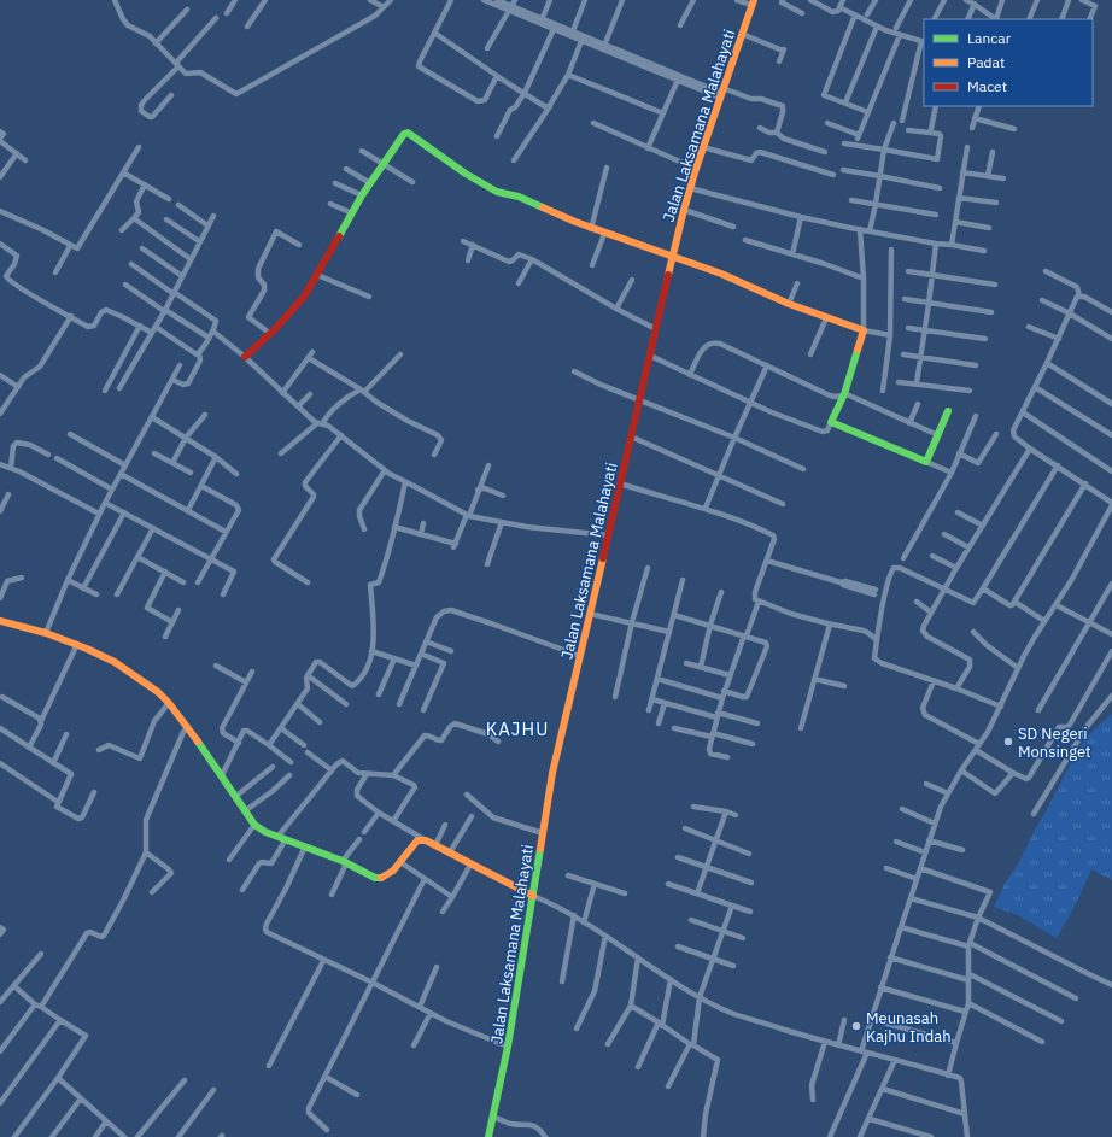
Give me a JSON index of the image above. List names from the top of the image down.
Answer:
{
  "streets": {
    "main road": ["Jalan Laksamana Malahayati"]
  },
  "districts": ["KAJHU"],
  "places": ["SD Negeri Monsinget", "Meunasah Kajhu Indah"],
  "legend": ["Lancar", "Padat", "Macet"]
}
